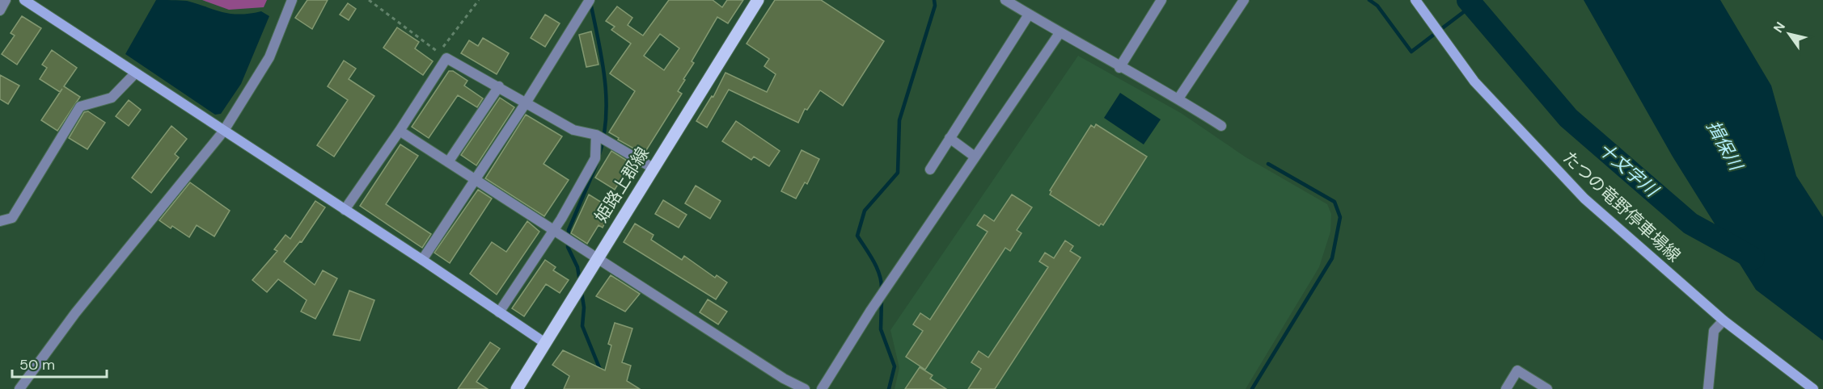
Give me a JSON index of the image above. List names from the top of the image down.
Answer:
{
  "streets": {
    "main road": ["姫路上郡線"],
    "street": ["たつの竜野停車場線"]
  },
  "water": ["揖保川", "十文字川"],
  "scale_bar": "50 m",
  "north": "top left"
}
